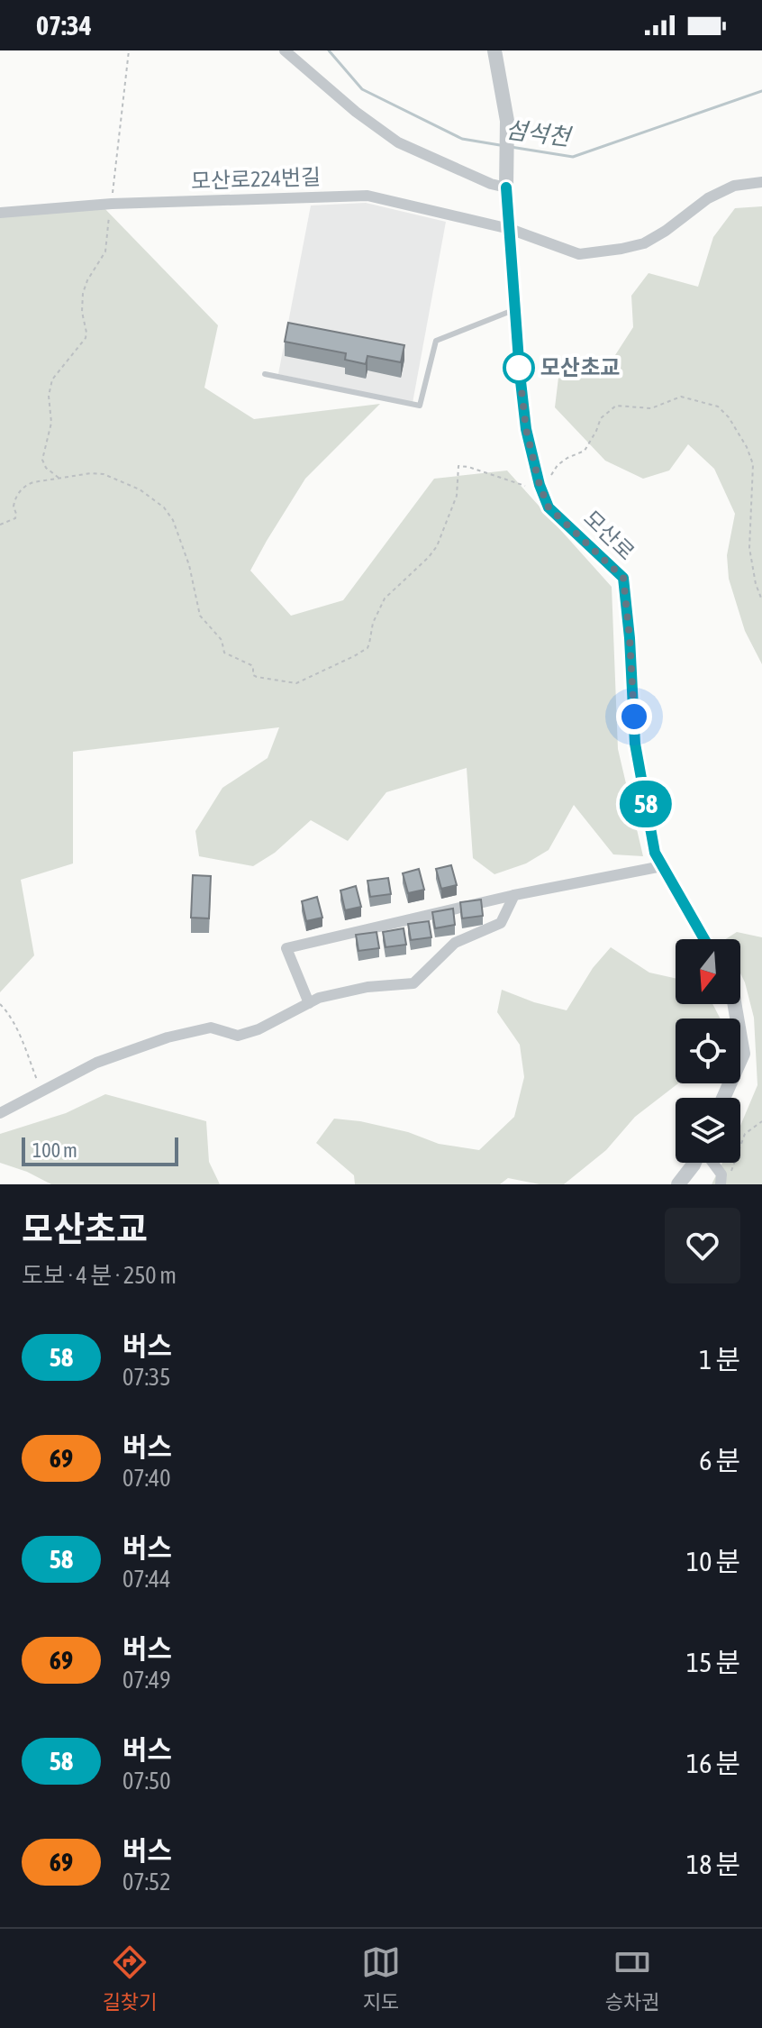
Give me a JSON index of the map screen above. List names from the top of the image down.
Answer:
{
  "streets": {
    "street": ["모산로224번길", "모산로"]
  },
  "crossings": [
    ["모산로224번길", "모산로"]
  ],
  "water": ["섬석천"],
  "places": ["모산초교"],
  "lines": ["bus line 58"],
  "scale_bar": "100 m",
  "north": "bottom",
  "page": {
    "status": "07:34",
    "on_map": "58",
    "scale": "100 m",
    "heading": ["모산초교", "도보 · 4 분 · 250 m"],
    "list": [
      {
        "mark": "58",
        "name": "버스",
        "note": "07:35",
        "value": "1 분"
      },
      {
        "mark": "69",
        "name": "버스",
        "note": "07:40",
        "value": "6 분"
      },
      {
        "mark": "58",
        "name": "버스",
        "note": "07:44",
        "value": "10 분"
      },
      {
        "mark": "69",
        "name": "버스",
        "note": "07:49",
        "value": "15 분"
      },
      {
        "mark": "58",
        "name": "버스",
        "note": "07:50",
        "value": "16 분"
      },
      {
        "mark": "69",
        "name": "버스",
        "note": "07:52",
        "value": "18 분"
      }
    ],
    "tabs": ["길찾기", "지도", "승차권"]
  }
}
